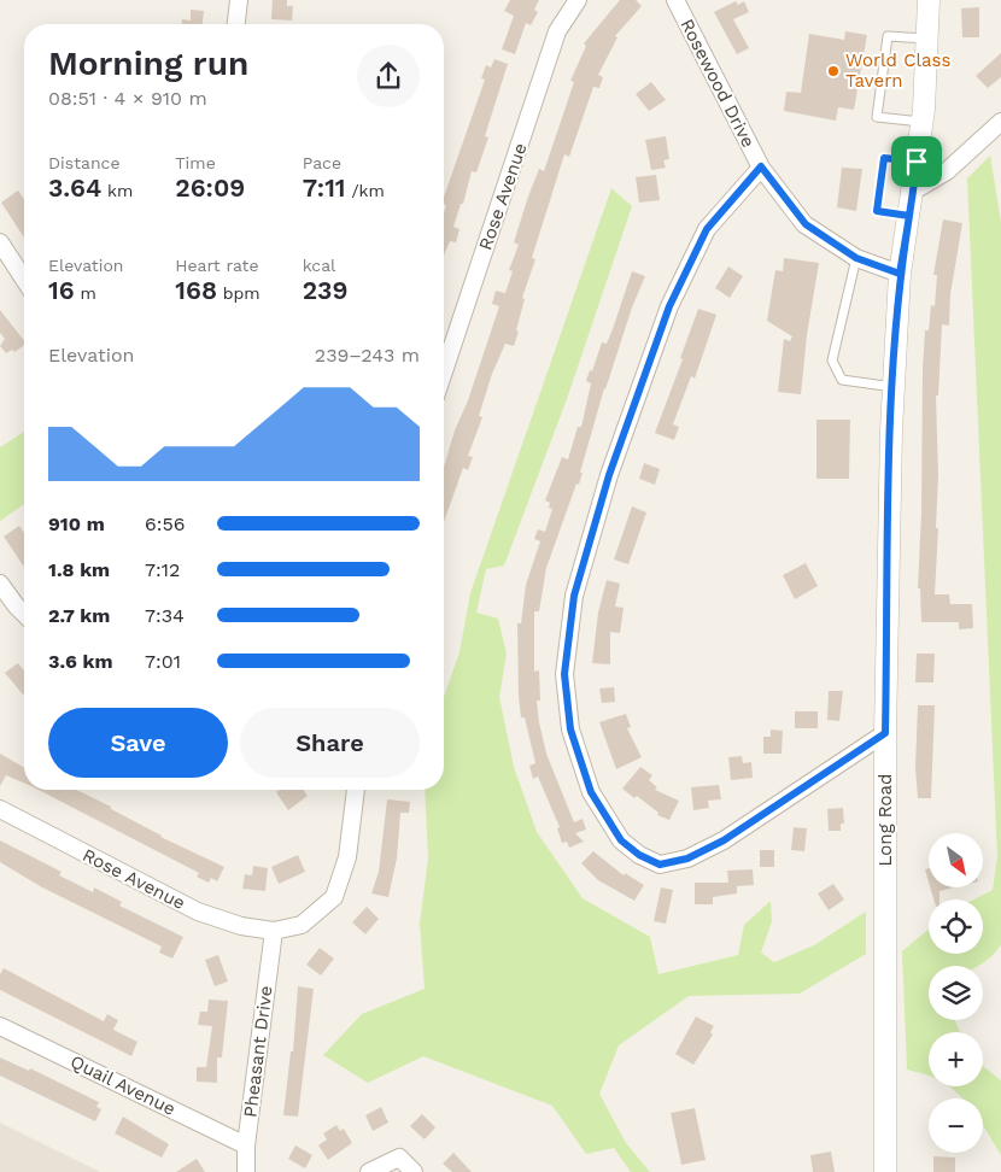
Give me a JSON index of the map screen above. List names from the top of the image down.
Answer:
{
  "streets": {
    "street": [
      "Rosewood Drive",
      "Rose Avenue",
      "Long Road",
      "Pheasant Drive",
      "Quail Avenue"
    ]
  },
  "crossings": [
    ["Rosewood Drive", "Long Road"],
    ["Rose Avenue", "Pheasant Drive"],
    ["Pheasant Drive", "Quail Avenue"]
  ],
  "places": ["World Class Tavern"],
  "north": "bottom right",
  "page": {
    "heading": ["Morning run", "08:51 · 4 × 910 m"],
    "stats": [
      ["Distance", "3.64 km"],
      ["Time", "26:09"],
      ["Pace", "7:11 /km"],
      ["Elevation", "16 m"],
      ["Heart rate", "168 bpm"],
      ["kcal", "239"]
    ],
    "chart": ["Elevation", "239–243 m"],
    "list": [
      {
        "name": "910 m",
        "note": "6:56"
      },
      {
        "name": "1.8 km",
        "note": "7:12"
      },
      {
        "name": "2.7 km",
        "note": "7:34"
      },
      {
        "name": "3.6 km",
        "note": "7:01"
      }
    ],
    "buttons": ["Save", "Share"],
    "map_buttons": ["+", "−"]
  }
}
